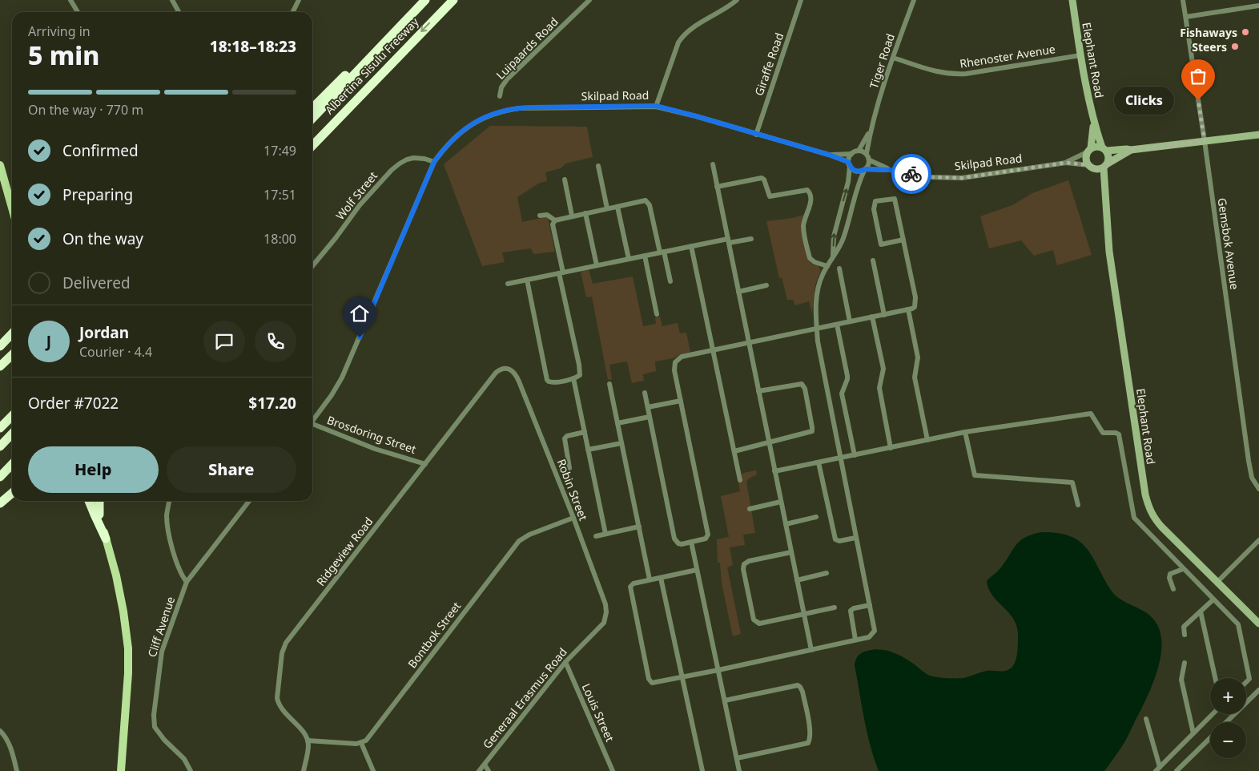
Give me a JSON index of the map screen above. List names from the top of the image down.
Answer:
{
  "streets": {
    "highway": ["Albertina Sisulu Freeway"],
    "street": [
      "Luipaards Road",
      "Rhenoster Avenue",
      "Elephant Road",
      "Tiger Road",
      "Giraffe Road",
      "Skilpad Road",
      "Wolf Street",
      "Gemsbok Avenue",
      "Brosdoring Street",
      "Robin Street",
      "Ridgeview Road",
      "Cliff Avenue",
      "Bontbok Street",
      "Generaal Erasmus Road",
      "Louis Street"
    ]
  },
  "crossings": [
    ["Rhenoster Avenue", "Elephant Road"],
    ["Rhenoster Avenue", "Tiger Road"],
    ["Elephant Road", "Skilpad Road"],
    ["Tiger Road", "Skilpad Road"],
    ["Giraffe Road", "Skilpad Road"],
    ["Skilpad Road", "Wolf Street"],
    ["Brosdoring Street", "Ridgeview Road"],
    ["Robin Street", "Ridgeview Road"],
    ["Robin Street", "Bontbok Street"],
    ["Robin Street", "Generaal Erasmus Road"],
    ["Generaal Erasmus Road", "Louis Street"]
  ],
  "places": ["Fishaways", "Steers", "Clicks"],
  "page": {
    "heading": ["5 min", "Arriving in", "18:18–18:23"],
    "panel": [
      "Jordan",
      "Courier · 4.4",
      "Order #7022",
      "$17.20"
    ],
    "bar": "On the way · 770 m",
    "bubble": "Clicks",
    "list": [
      ["Confirmed", "17:49"],
      ["Preparing", "17:51"],
      ["On the way", "18:00"],
      "Delivered"
    ],
    "round": "J",
    "buttons": ["Help", "Share"],
    "map_buttons": ["+", "−"]
  }
}
